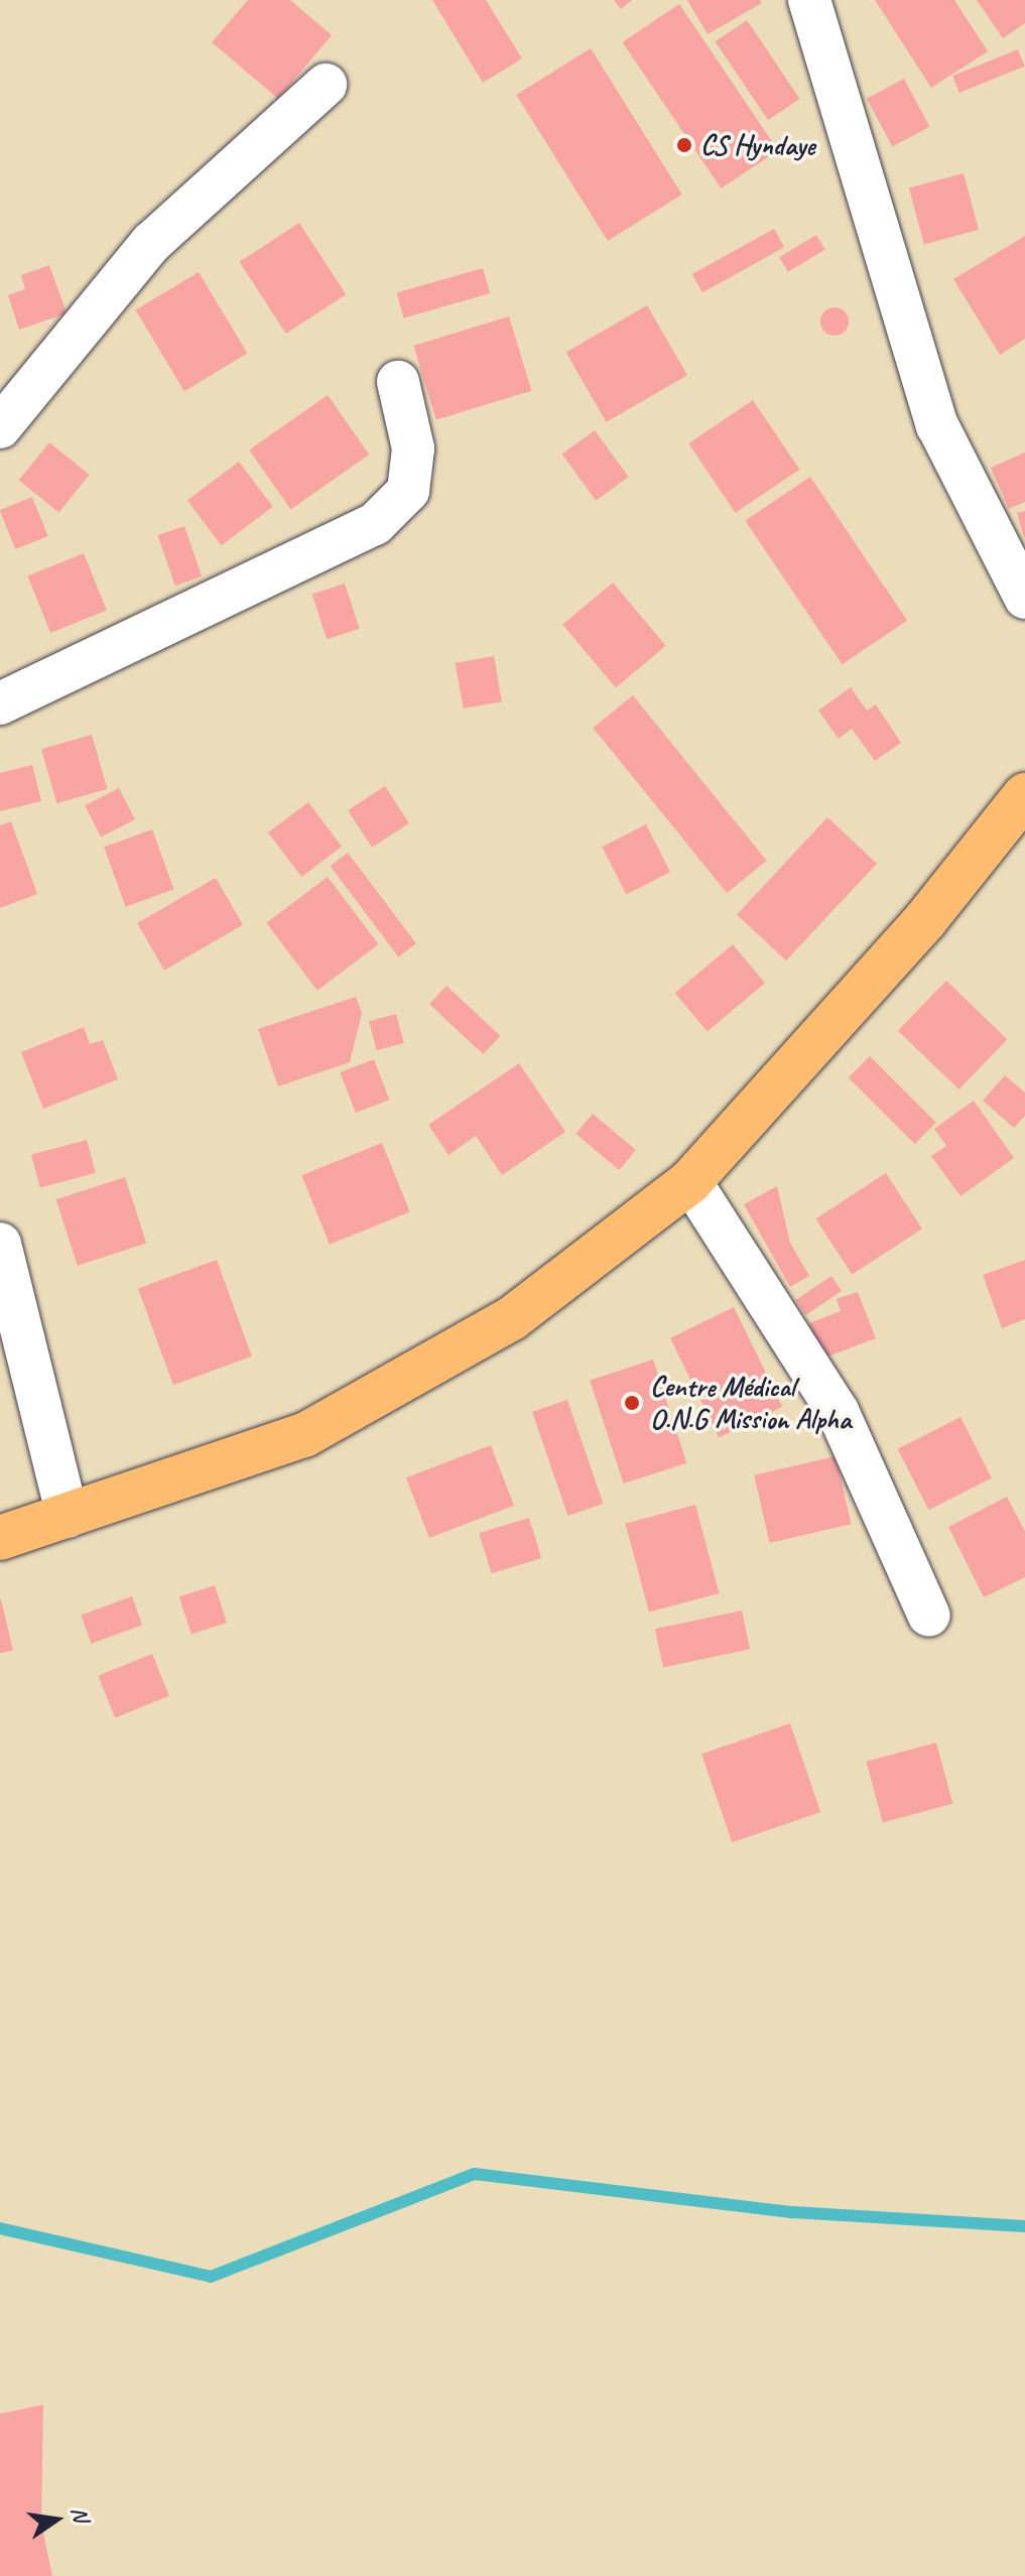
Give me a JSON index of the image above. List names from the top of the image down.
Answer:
{
  "places": ["CS Hyndaye", "Centre Médical O.N.G Mission Alpha"],
  "north": "right"
}
